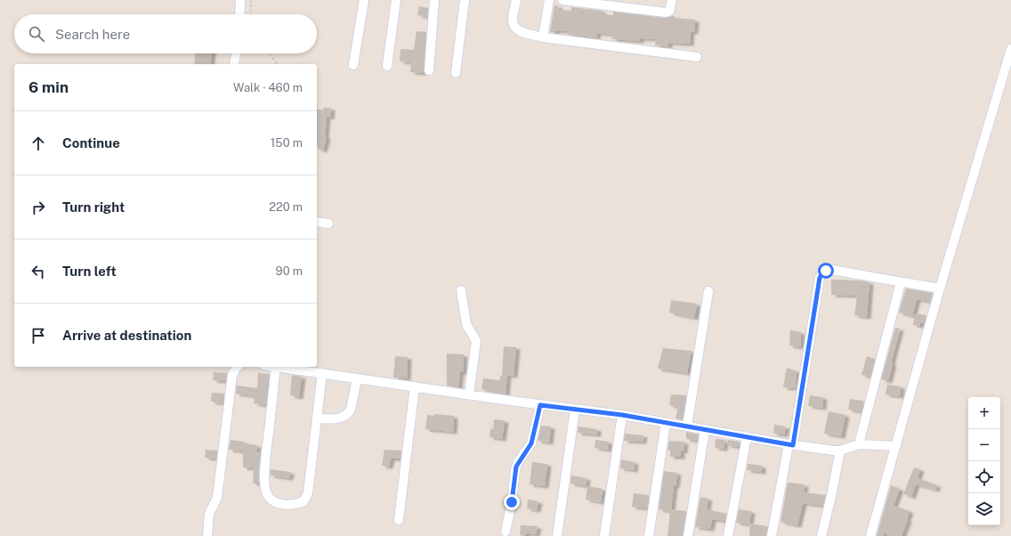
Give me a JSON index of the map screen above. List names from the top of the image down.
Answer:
{
  "page": {
    "search": "Search here",
    "heading": ["6 min", "Walk · 460 m"],
    "list": [
      ["Continue", "150 m"],
      ["Turn right", "220 m"],
      ["Turn left", "90 m"],
      "Arrive at destination"
    ],
    "map_buttons": ["+", "−"]
  }
}
